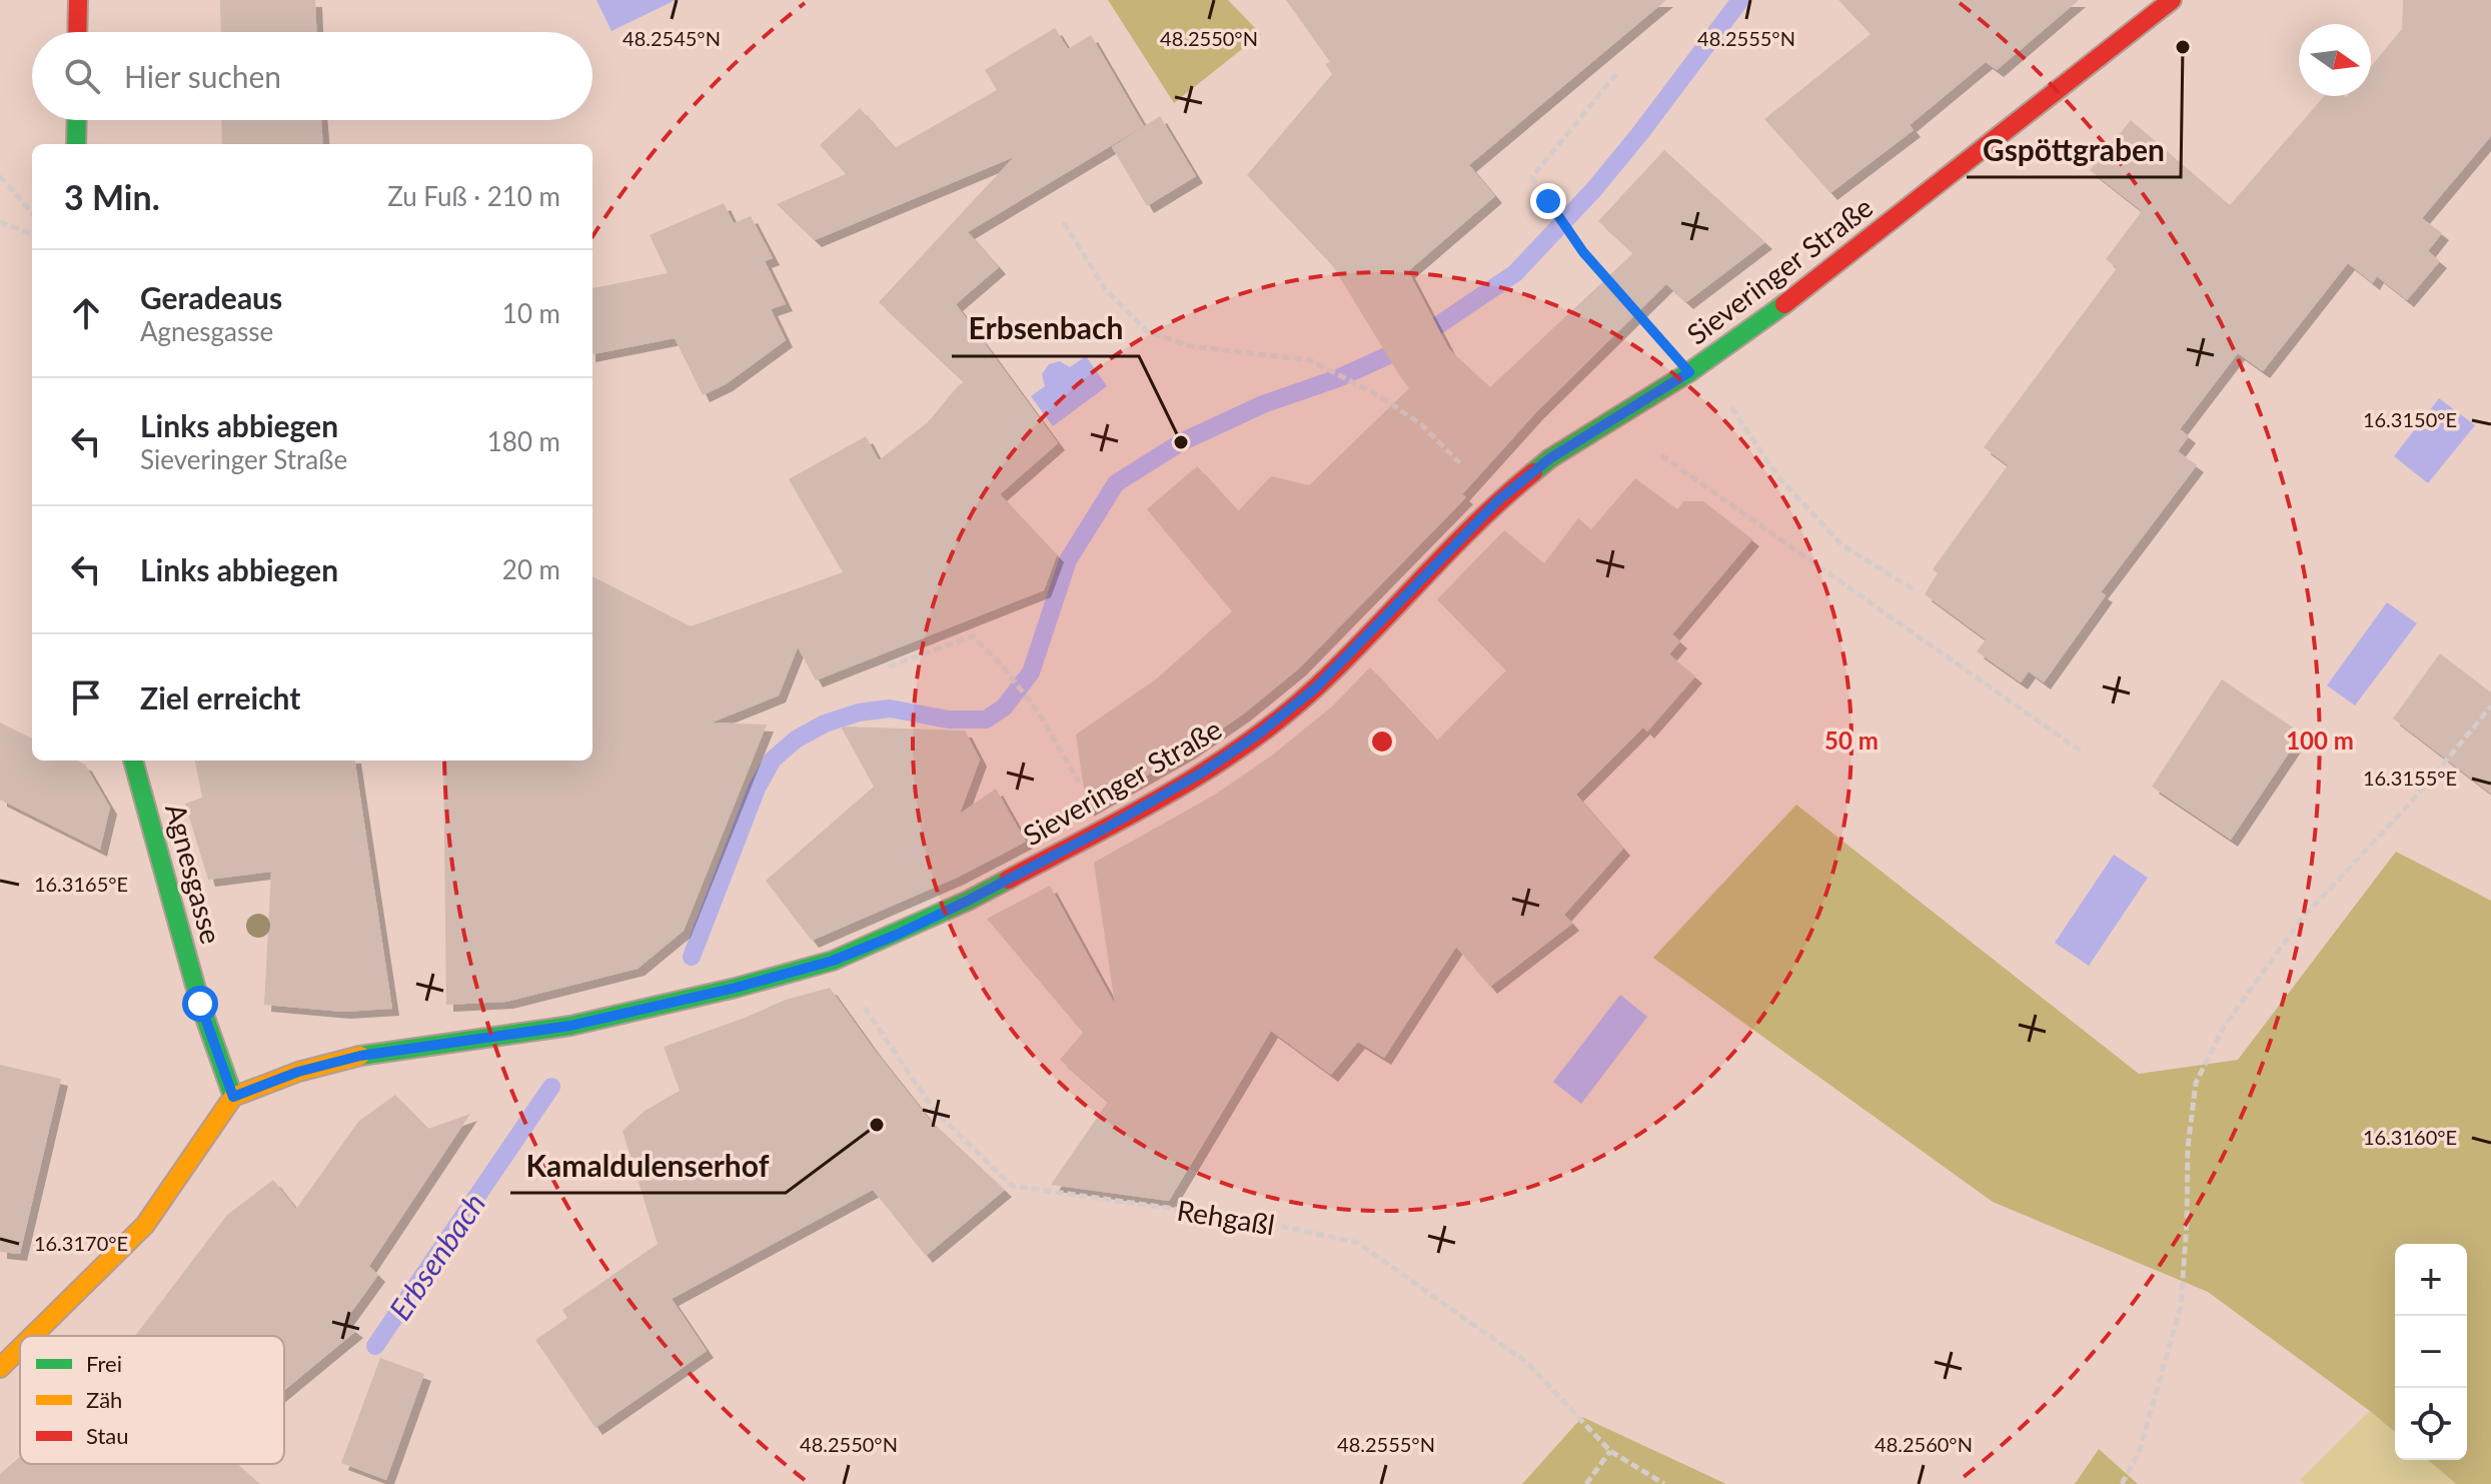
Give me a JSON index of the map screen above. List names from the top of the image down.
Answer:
{
  "streets": {
    "main road": ["Sieveringer Straße", "Agnesgasse"],
    "path": ["Rehgaßl"]
  },
  "crossings": [
    ["Sieveringer Straße", "Agnesgasse"],
    ["Sieveringer Straße", "Rehgaßl"]
  ],
  "water": ["Erbsenbach"],
  "places": ["Gspöttgraben", "Erbsenbach", "Kamaldulenserhof"],
  "legend": ["Frei", "Zäh", "Stau"],
  "north": "right",
  "page": {
    "search": "Hier suchen",
    "heading": ["3 Min.", "Zu Fuß · 210 m"],
    "list": [
      ["Geradeaus", "Agnesgasse", "10 m"],
      ["Links abbiegen", "Sieveringer Straße", "180 m"],
      ["Links abbiegen", "20 m"],
      "Ziel erreicht"
    ],
    "map_buttons": ["+", "−"]
  },
  "coordinates": [
    "48.2545°N",
    "48.2550°N",
    "48.2555°N",
    "16.3150°E",
    "16.3155°E",
    "16.3165°E",
    "16.3160°E",
    "16.3170°E",
    "48.2560°N"
  ],
  "rings": ["50 m", "100 m"]
}
